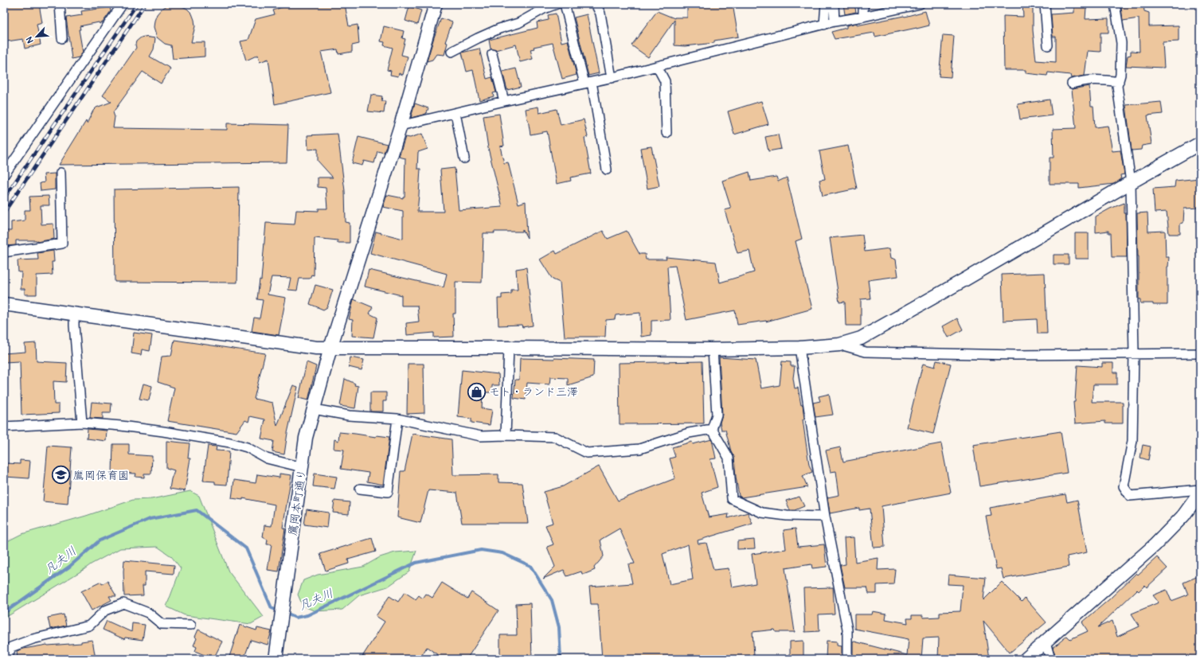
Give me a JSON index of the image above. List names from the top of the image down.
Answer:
{
  "streets": {
    "street": ["鷹岡本町通り"]
  },
  "water": ["凡夫川"],
  "places": {
    "shop": ["モト・ランド三澤"],
    "school or university": ["鷹岡保育園"]
  },
  "north": "bottom left"
}
